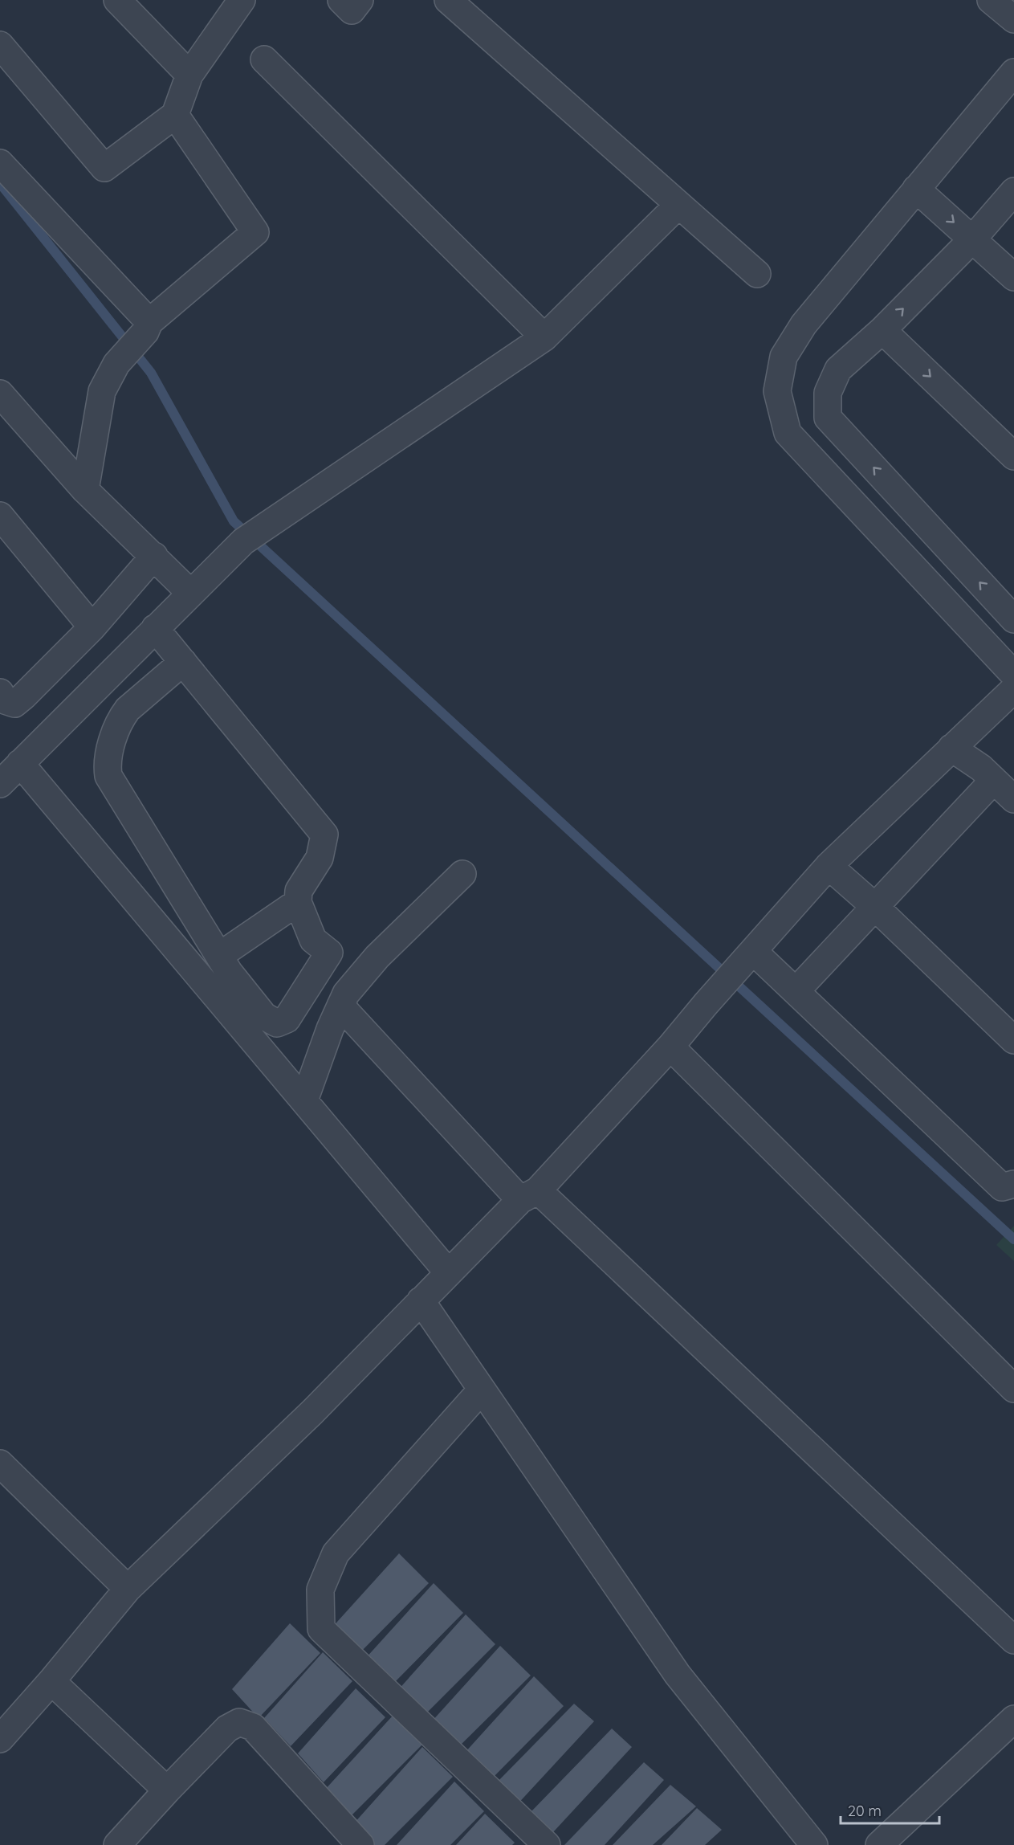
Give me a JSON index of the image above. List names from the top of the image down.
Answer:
{
  "scale_bar": "20 m"
}
